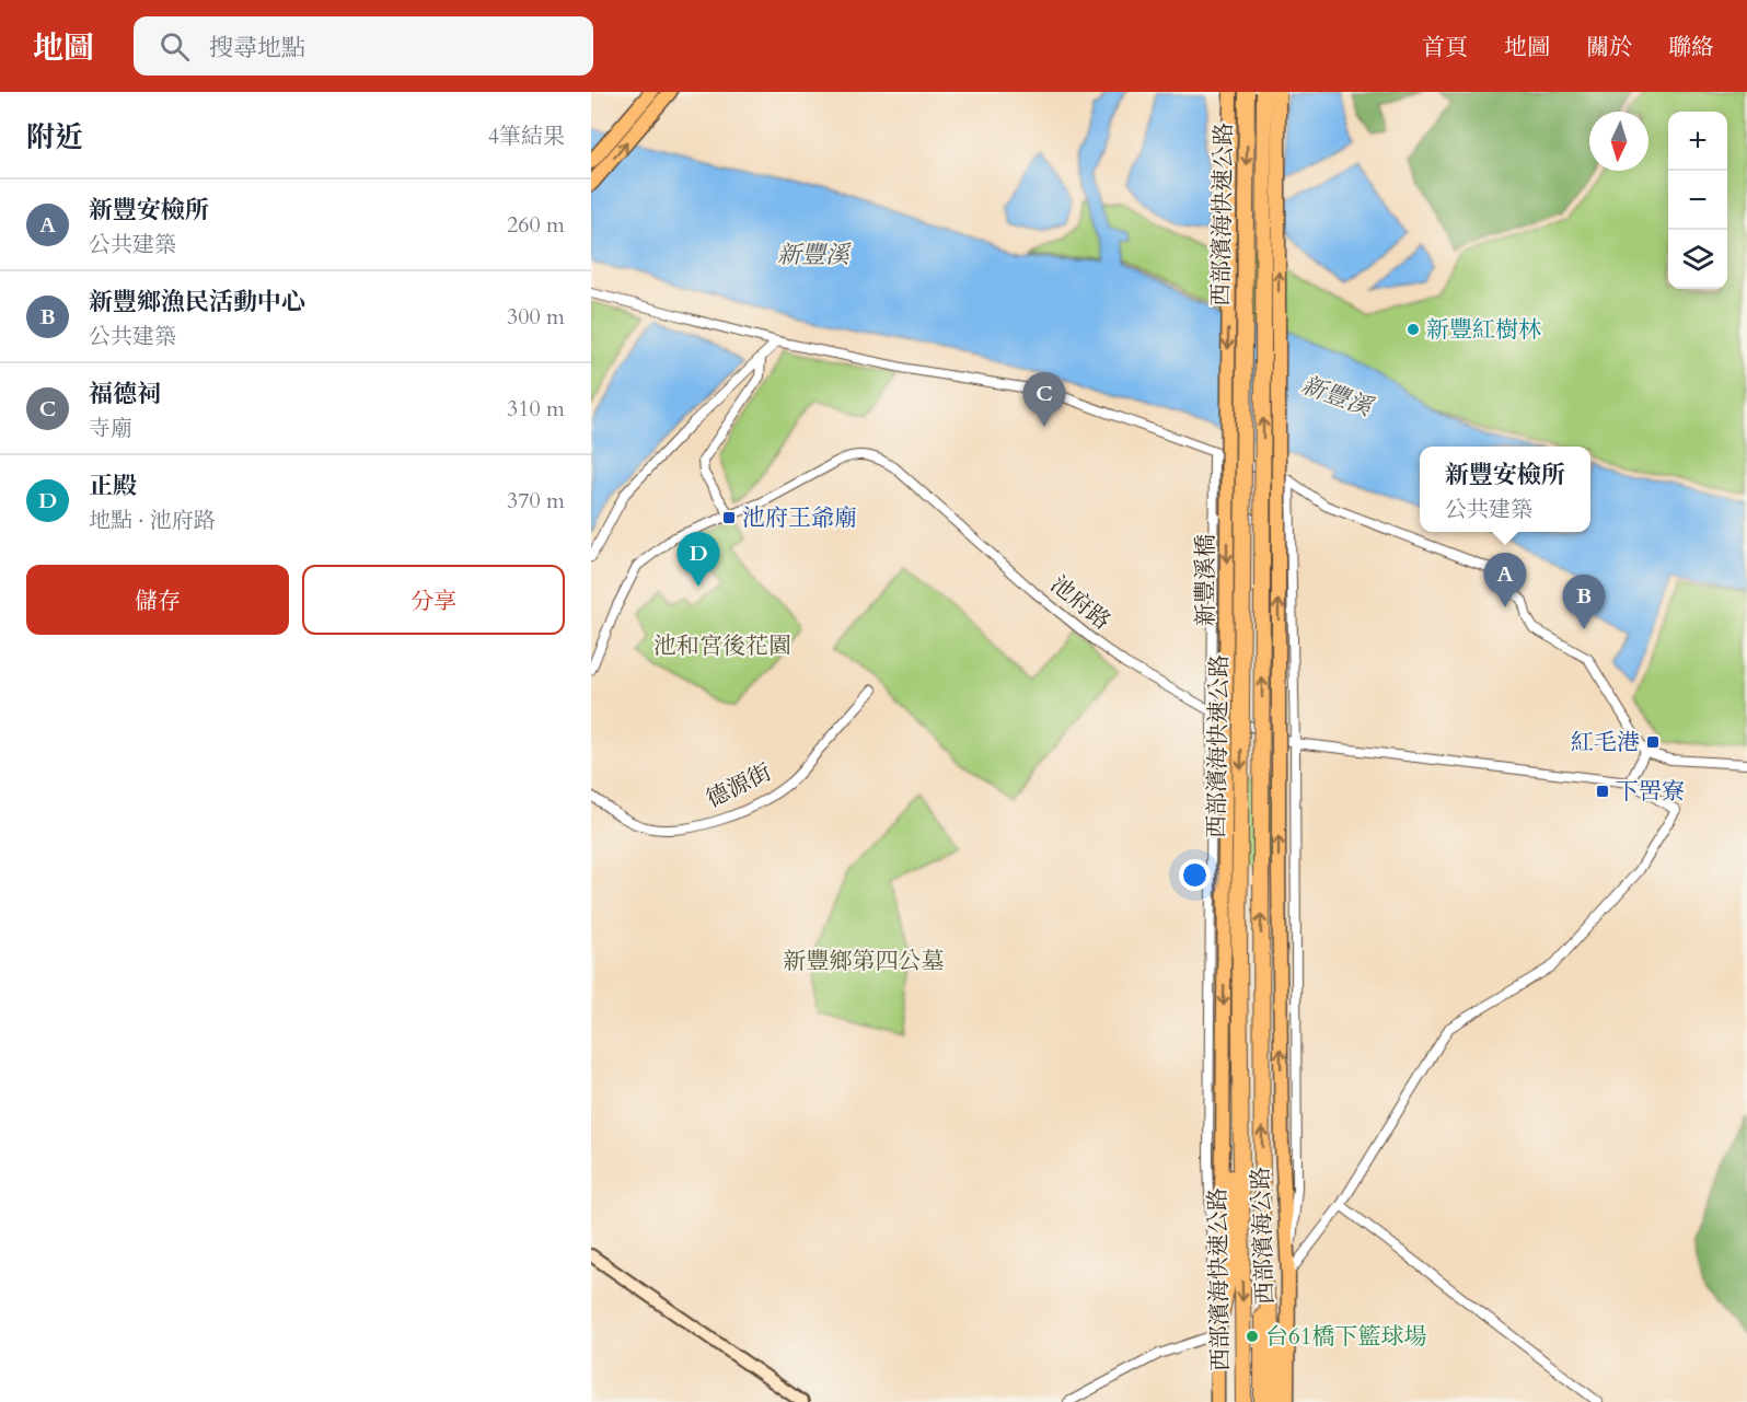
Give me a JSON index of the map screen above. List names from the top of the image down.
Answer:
{
  "streets": {
    "highway": ["西部濱海快速公路"],
    "main road": ["新豐溪橋", "西部濱海公路"],
    "street": ["池府路", "德源街"]
  },
  "crossings": [
    ["新豐溪橋", "西部濱海公路"]
  ],
  "one_way": ["新豐溪橋", "西部濱海公路"],
  "water": ["新豐溪"],
  "parks": ["池和宮後花園", "新豐鄉第四公墓"],
  "places": {
    "other": ["新豐紅樹林", "台61橋下籃球場"],
    "transit": ["池府王爺廟", "紅毛港", "下罟寮"]
  },
  "north": "bottom",
  "page": {
    "header": "地圖",
    "search": "搜尋地點",
    "nav": [
      "首頁",
      "地圖",
      "關於",
      "聯絡"
    ],
    "heading": ["附近", "4筆結果"],
    "map_buttons": ["+", "−"],
    "list": [
      {
        "mark": "A",
        "name": "新豐安檢所",
        "note": "公共建築",
        "value": "260 m"
      },
      {
        "mark": "B",
        "name": "新豐鄉漁民活動中心",
        "note": "公共建築",
        "value": "300 m"
      },
      {
        "mark": "C",
        "name": "福德祠",
        "note": "寺廟",
        "value": "310 m"
      },
      {
        "mark": "D",
        "name": "正殿",
        "note": "地點 · 池府路",
        "value": "370 m"
      }
    ],
    "pins": [
      "C",
      "D",
      "A",
      "B"
    ],
    "popup": ["新豐安檢所", "公共建築"],
    "buttons": ["儲存", "分享"]
  }
}
